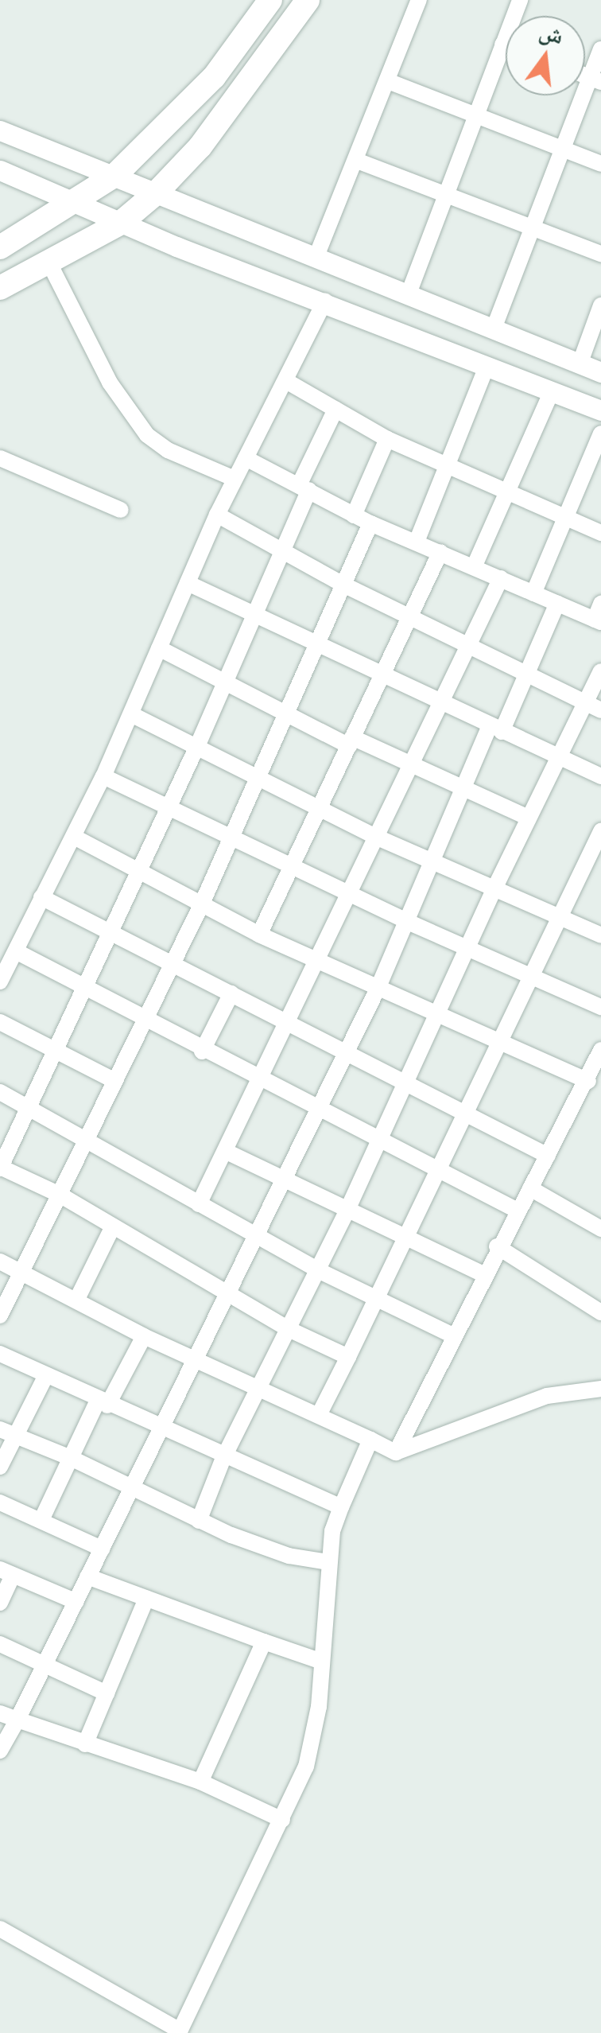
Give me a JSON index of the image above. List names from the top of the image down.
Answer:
{
  "north": "top"
}
